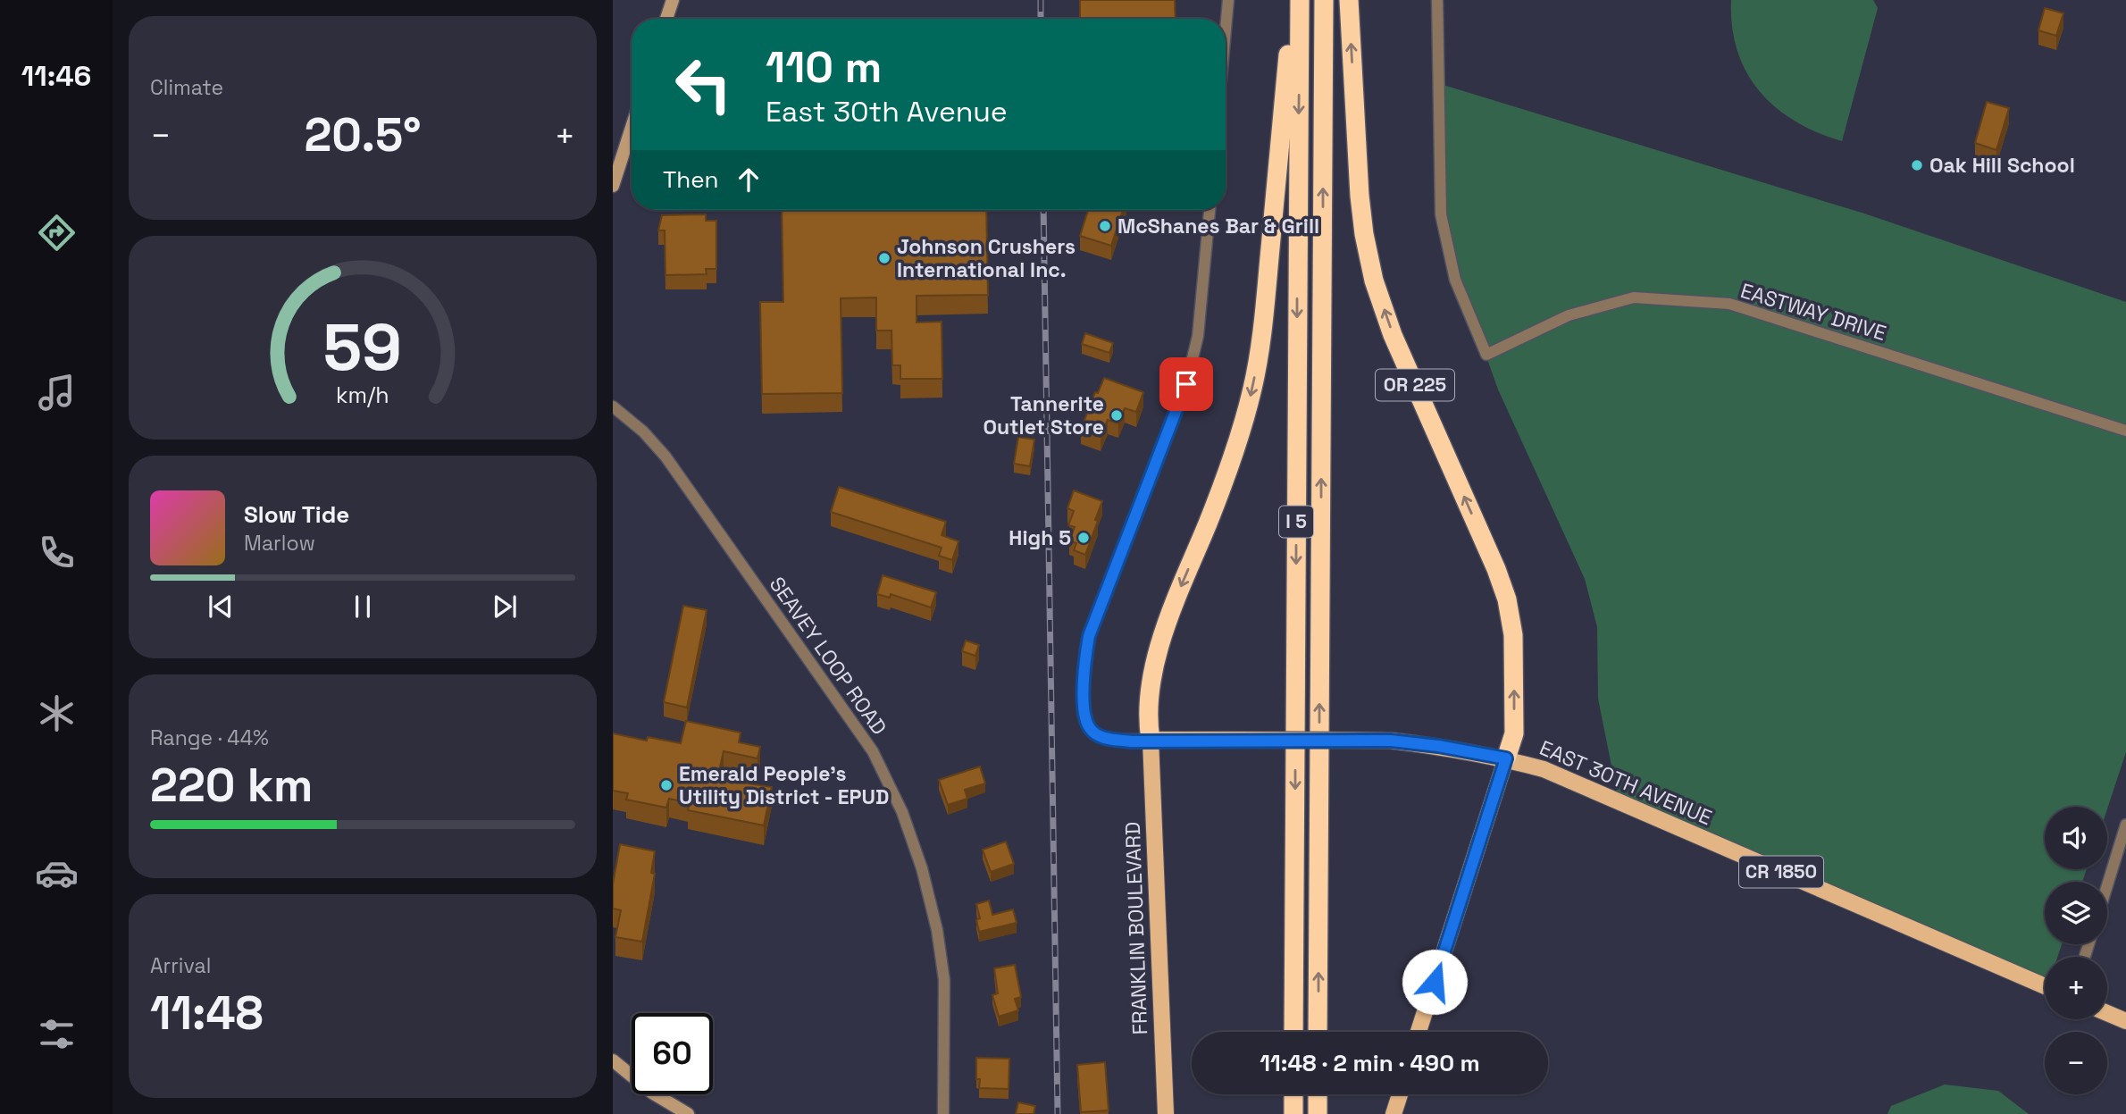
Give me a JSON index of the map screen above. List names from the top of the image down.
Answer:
{
  "streets": {
    "highway": ["OR 225", "I 5"],
    "main road": ["EAST 30TH AVENUE", "CR 1850", "FRANKLIN BOULEVARD"],
    "street": ["EASTWAY DRIVE", "SEAVEY LOOP ROAD"]
  },
  "crossings": [
    ["OR 225", "EAST 30TH AVENUE"],
    ["EAST 30TH AVENUE", "FRANKLIN BOULEVARD"]
  ],
  "places": [
    "Oak Hill School",
    "McShanes Bar & Grill",
    "Johnson Crushers International Inc.",
    "Tannerite Outlet Store",
    "High 5",
    "Emerald People's Utility District - EPUD"
  ],
  "page": {
    "tabs": "11:46",
    "tile": [
      "Climate",
      ["Range · 44%", "220 km"],
      ["Arrival", "11:48"]
    ],
    "turn": ["110 m", "East 30th Avenue"],
    "heat": ["−", "20.5°", "+"],
    "then": "Then",
    "song": ["Slow Tide", "Marlow"],
    "map_buttons": ["+", "−"],
    "limit": "60",
    "trip": "11:48 · 2 min · 490 m",
    "gauge": ["59", "km/h"]
  }
}
